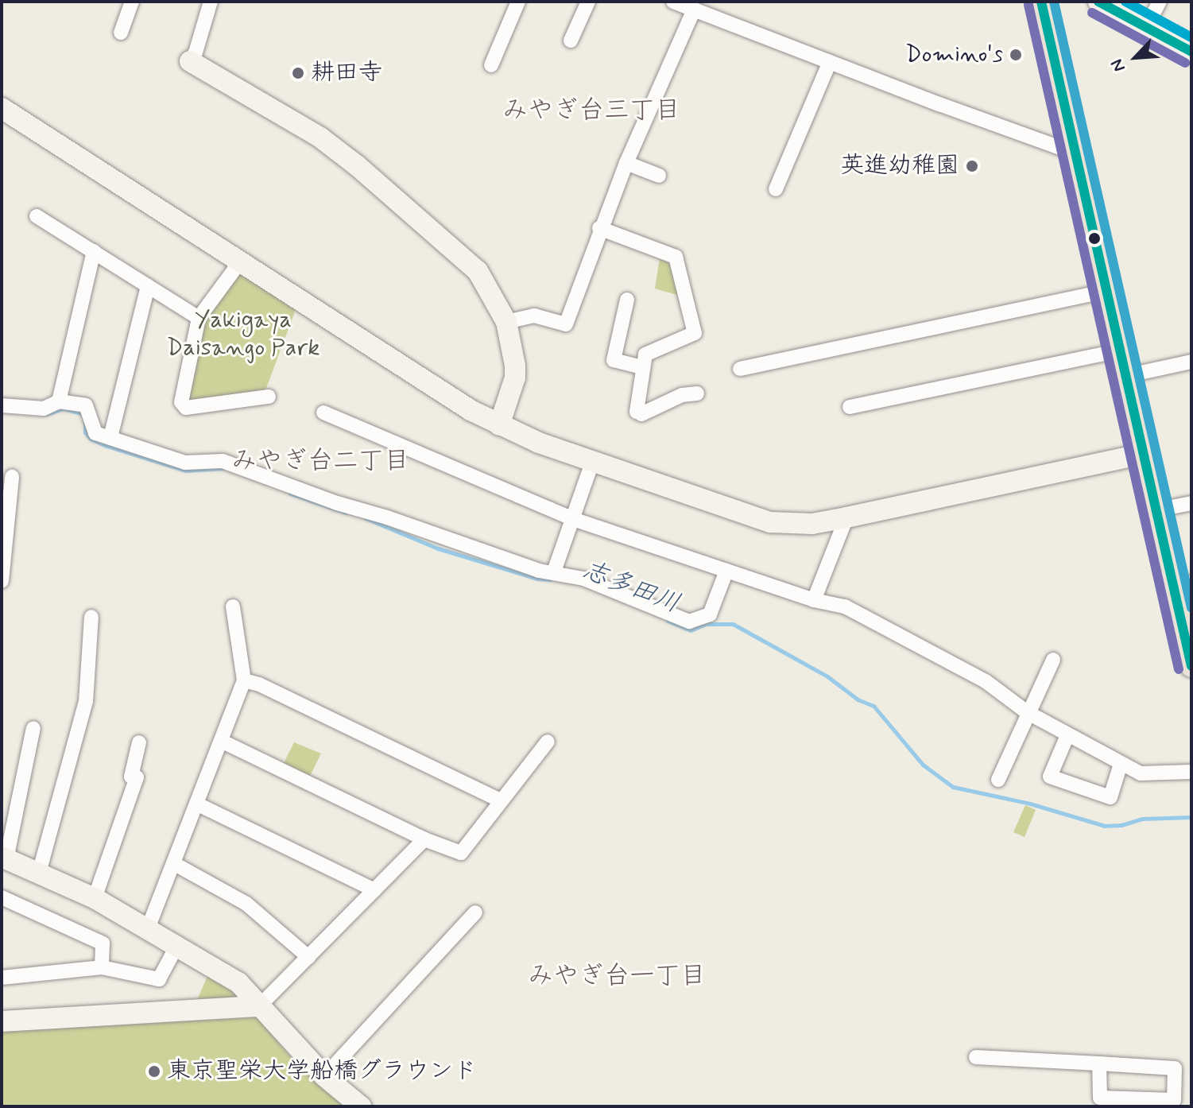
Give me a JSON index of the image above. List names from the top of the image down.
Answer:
{
  "districts": ["みやぎ台三丁目", "みやぎ台二丁目", "みやぎ台一丁目"],
  "water": ["志多田川"],
  "parks": ["Yakigaya Daisango Park"],
  "places": [
    "Domino's",
    "耕田寺",
    "英進幼稚園",
    "東京聖栄大学船橋グラウンド"
  ],
  "north": "bottom left"
}
